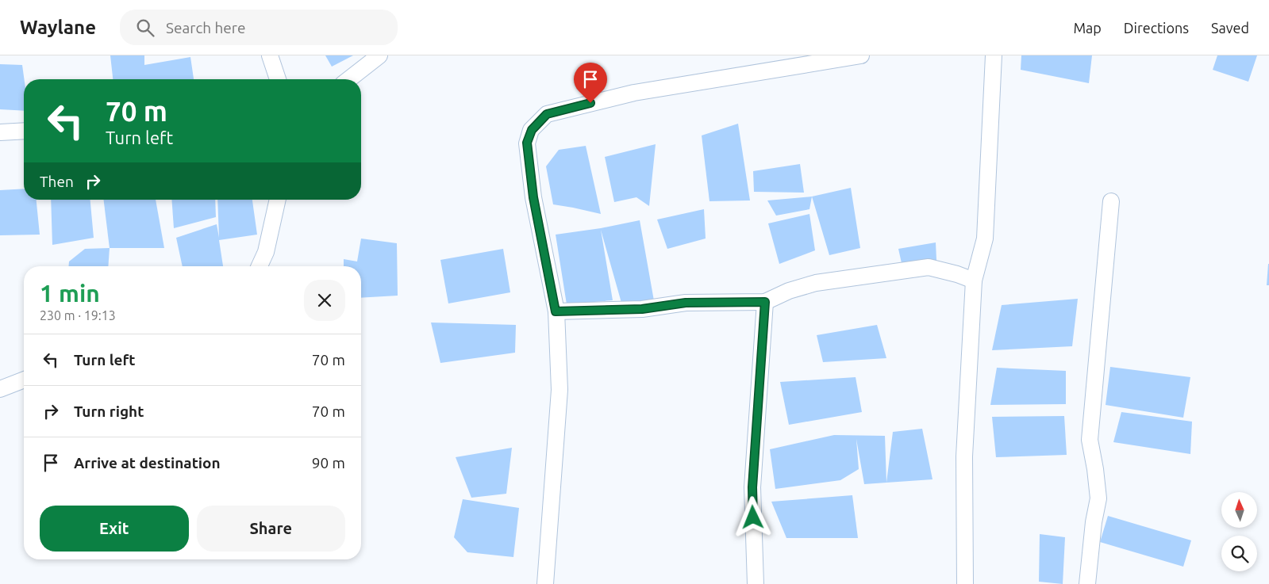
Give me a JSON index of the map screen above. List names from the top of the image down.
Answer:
{
  "north": "top",
  "page": {
    "header": "Waylane",
    "search": "Search here",
    "nav": ["Map", "Directions", "Saved"],
    "turn": ["70 m", "Turn left"],
    "then": "Then",
    "heading": ["1 min", "230 m · 19:13"],
    "list": [
      {
        "name": "Turn left",
        "value": "70 m"
      },
      {
        "name": "Turn right",
        "value": "70 m"
      },
      {
        "name": "Arrive at destination",
        "value": "90 m"
      }
    ],
    "buttons": ["Exit", "Share"]
  }
}
